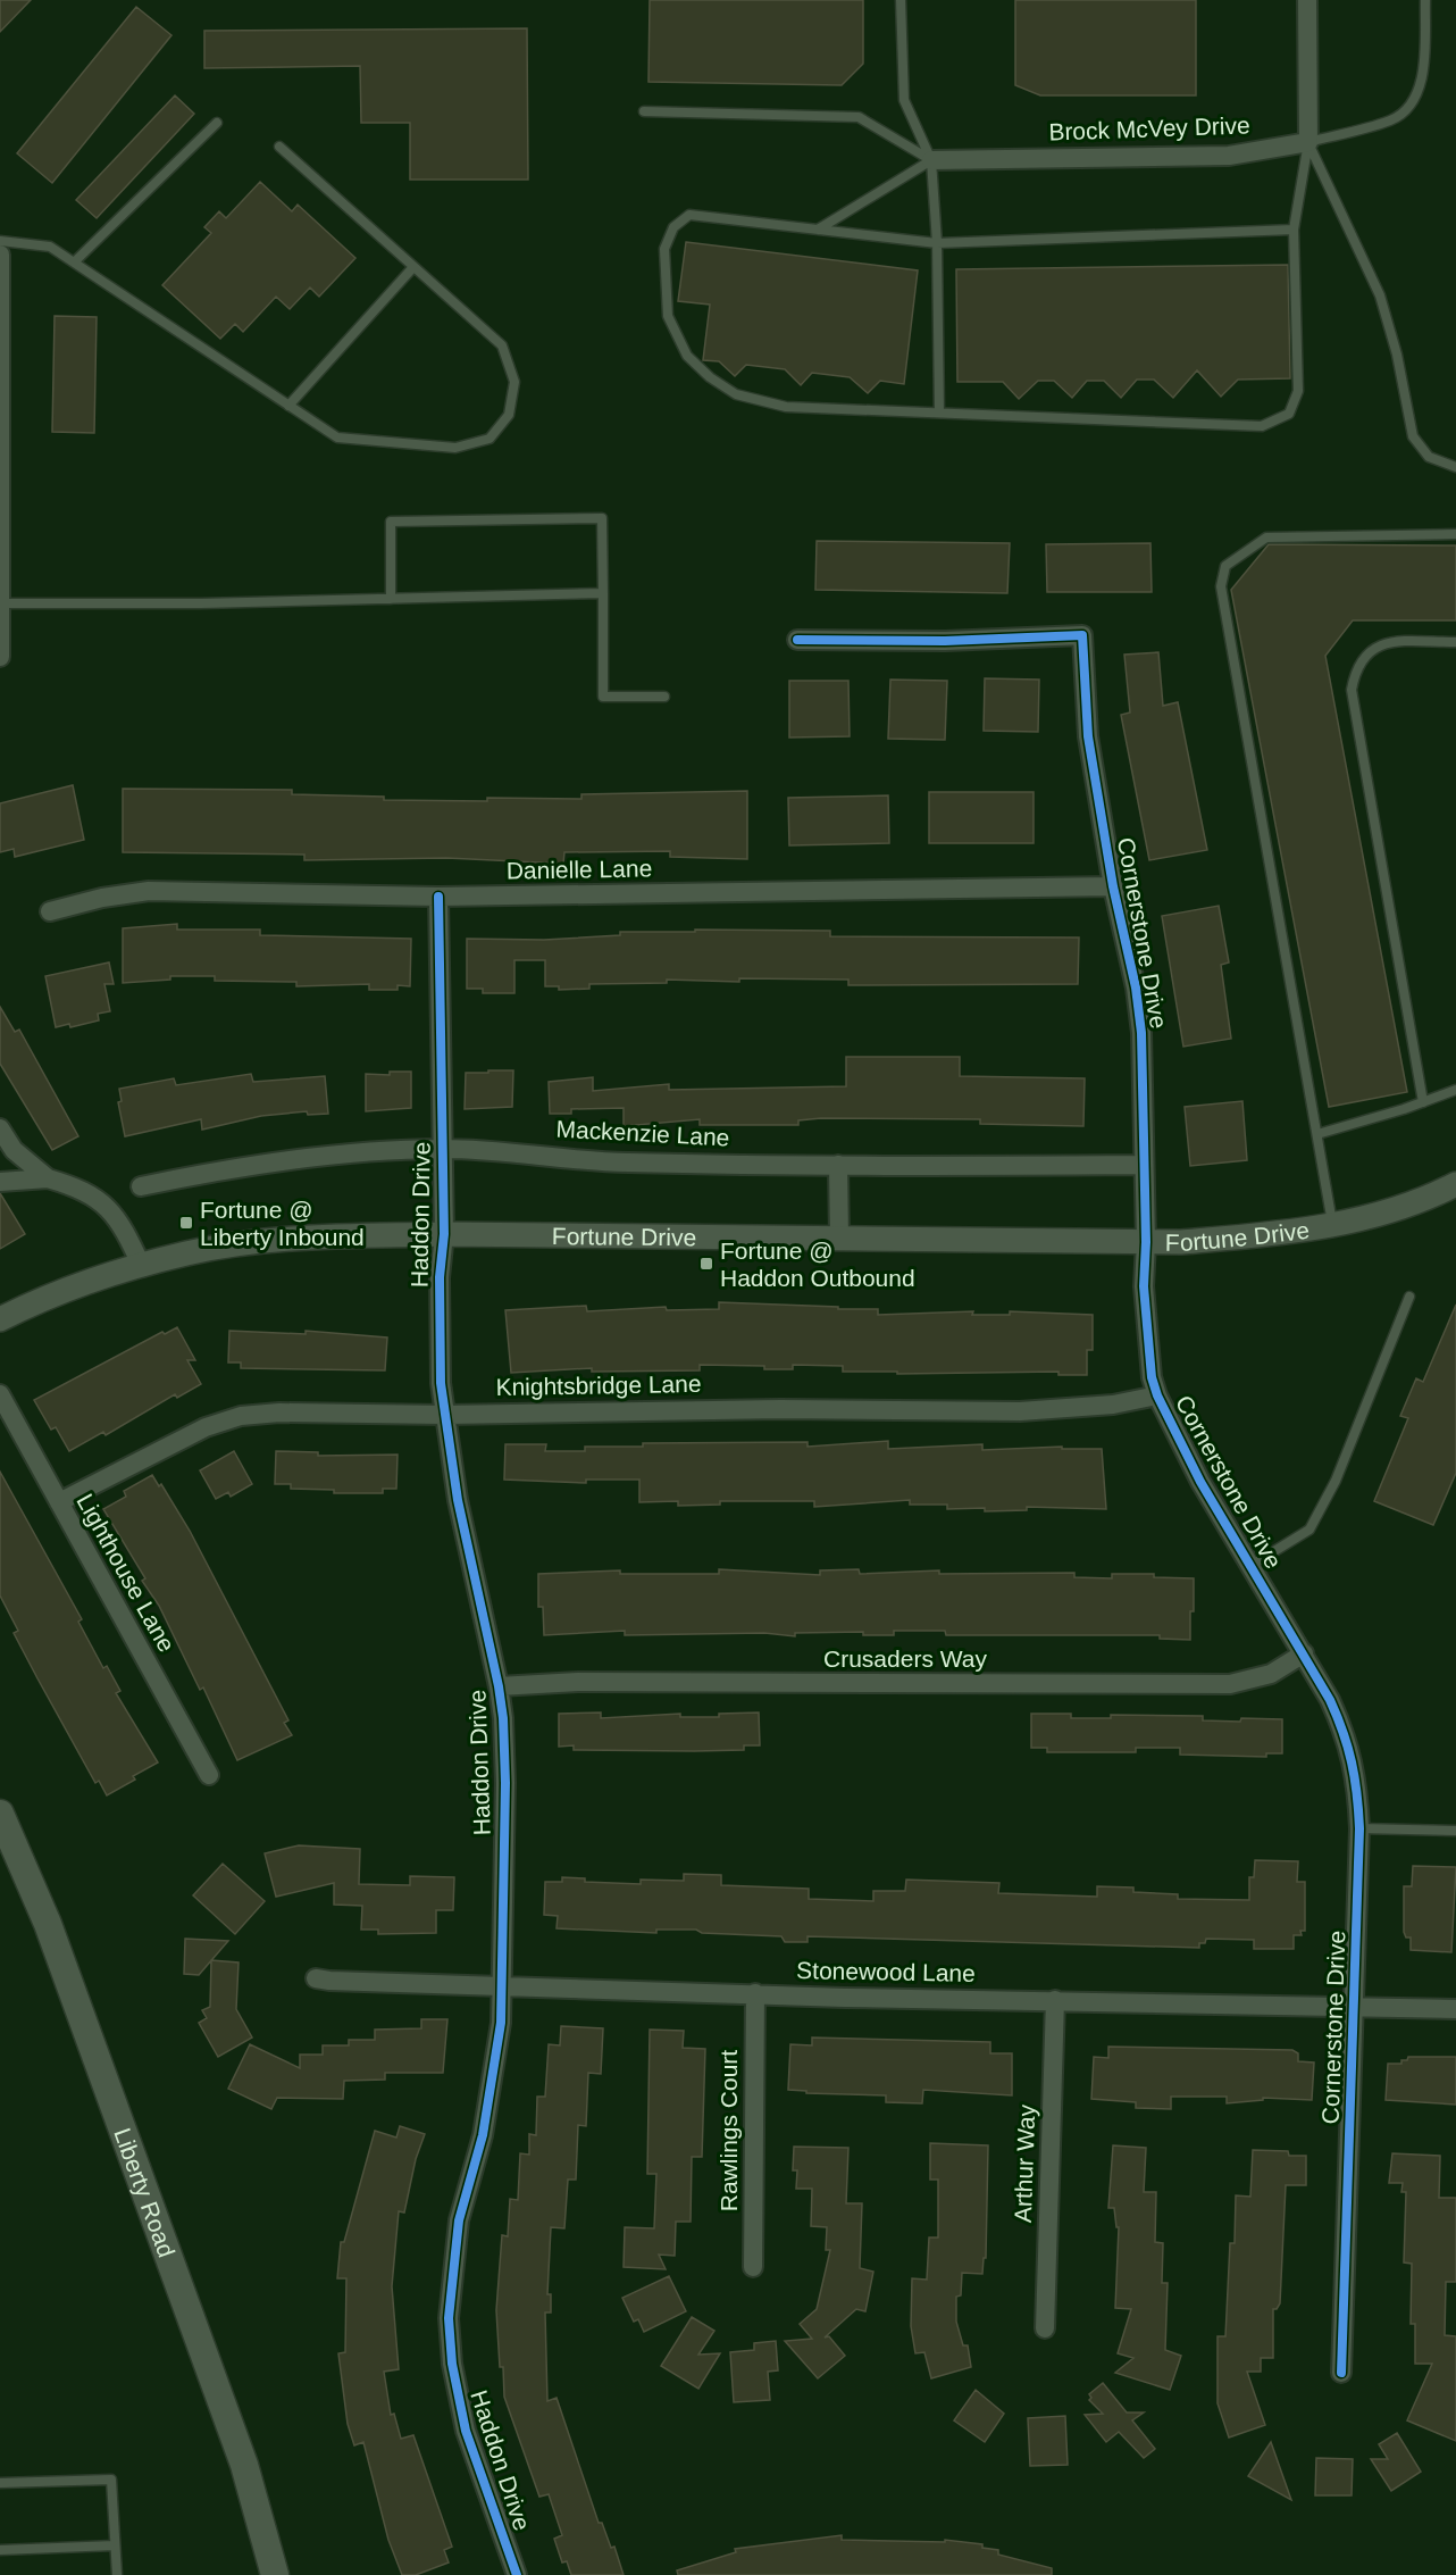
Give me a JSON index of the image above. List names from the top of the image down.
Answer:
{
  "streets": {
    "main road": ["Liberty Road"],
    "street": [
      "Brock McVey Drive",
      "Danielle Lane",
      "Cornerstone Drive",
      "Mackenzie Lane",
      "Haddon Drive",
      "Fortune Drive",
      "Knightsbridge Lane",
      "Lighthouse Lane",
      "Crusaders Way",
      "Stonewood Lane",
      "Rawlings Court",
      "Arthur Way"
    ]
  },
  "crossings": [
    ["Danielle Lane", "Cornerstone Drive"],
    ["Danielle Lane", "Haddon Drive"],
    ["Cornerstone Drive", "Mackenzie Lane"],
    ["Cornerstone Drive", "Fortune Drive"],
    ["Cornerstone Drive", "Knightsbridge Lane"],
    ["Cornerstone Drive", "Crusaders Way"],
    ["Cornerstone Drive", "Stonewood Lane"],
    ["Mackenzie Lane", "Haddon Drive"],
    ["Haddon Drive", "Fortune Drive"],
    ["Haddon Drive", "Knightsbridge Lane"],
    ["Haddon Drive", "Crusaders Way"],
    ["Haddon Drive", "Stonewood Lane"],
    ["Knightsbridge Lane", "Lighthouse Lane"],
    ["Stonewood Lane", "Rawlings Court"],
    ["Stonewood Lane", "Arthur Way"]
  ],
  "places": {
    "transit": ["Fortune @ Liberty Inbound", "Fortune @ Haddon Outbound"]
  }
}
